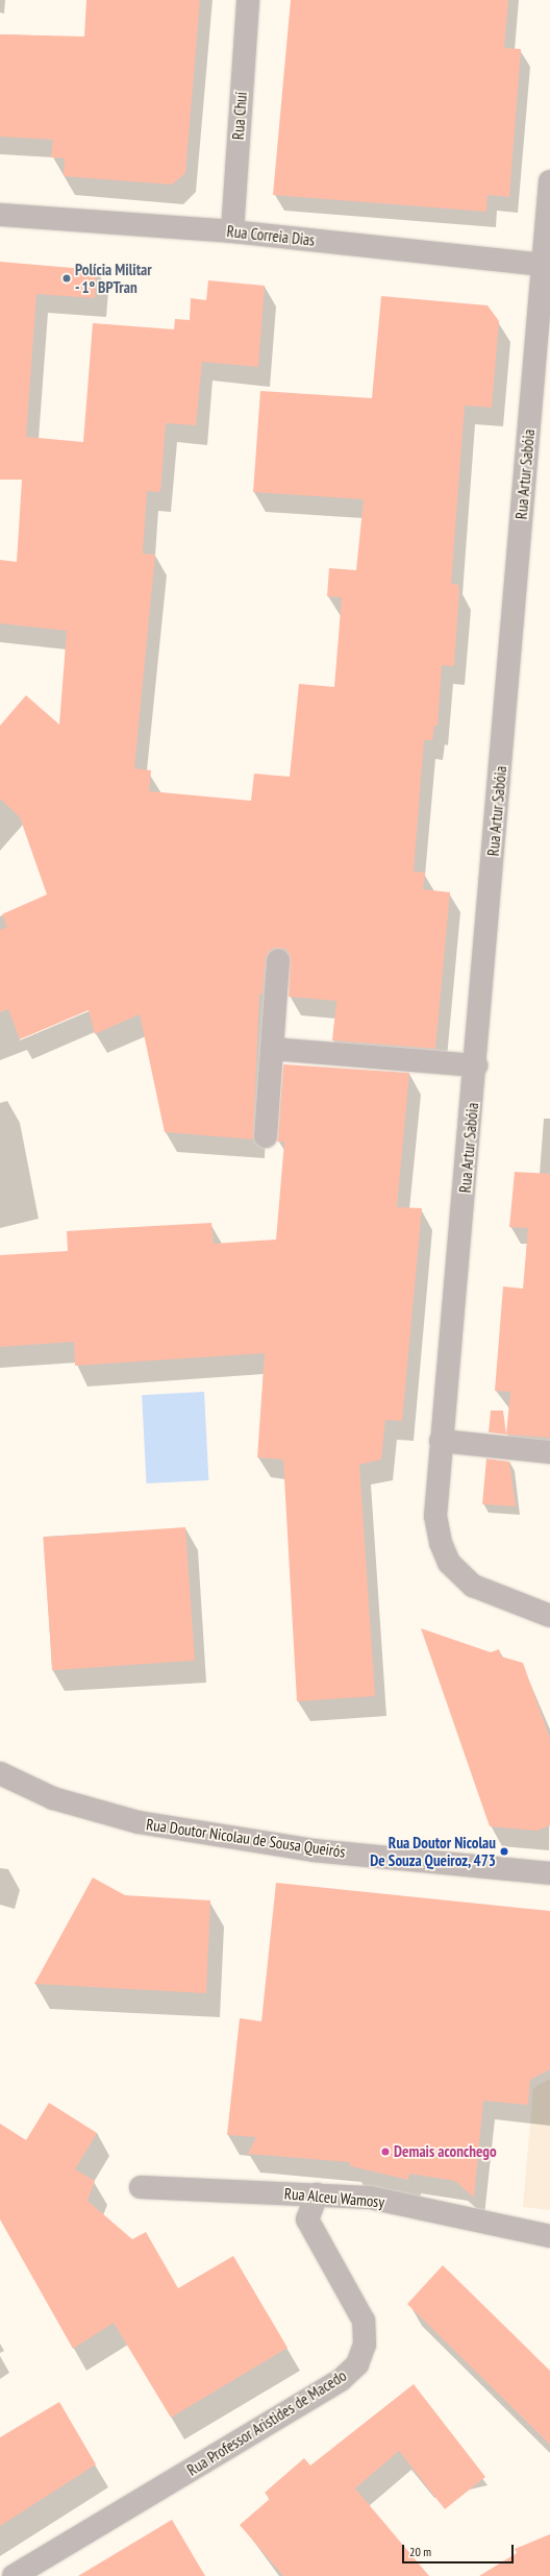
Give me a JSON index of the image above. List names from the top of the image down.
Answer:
{
  "streets": {
    "street": [
      "Rua Chuí",
      "Rua Correia Dias",
      "Rua Artur Sabóia",
      "Rua Doutor Nicolau de Sousa Queirós",
      "Rua Alceu Wamosy",
      "Rua Professor Aristides de Macedo"
    ]
  },
  "crossings": [
    ["Rua Chuí", "Rua Correia Dias"],
    ["Rua Correia Dias", "Rua Artur Sabóia"],
    ["Rua Alceu Wamosy", "Rua Professor Aristides de Macedo"]
  ],
  "places": ["Polícia Militar - 1º BPTran", "Rua Doutor Nicolau De Souza Queiroz, 473", "Demais aconchego"],
  "scale_bar": "20 m"
}
